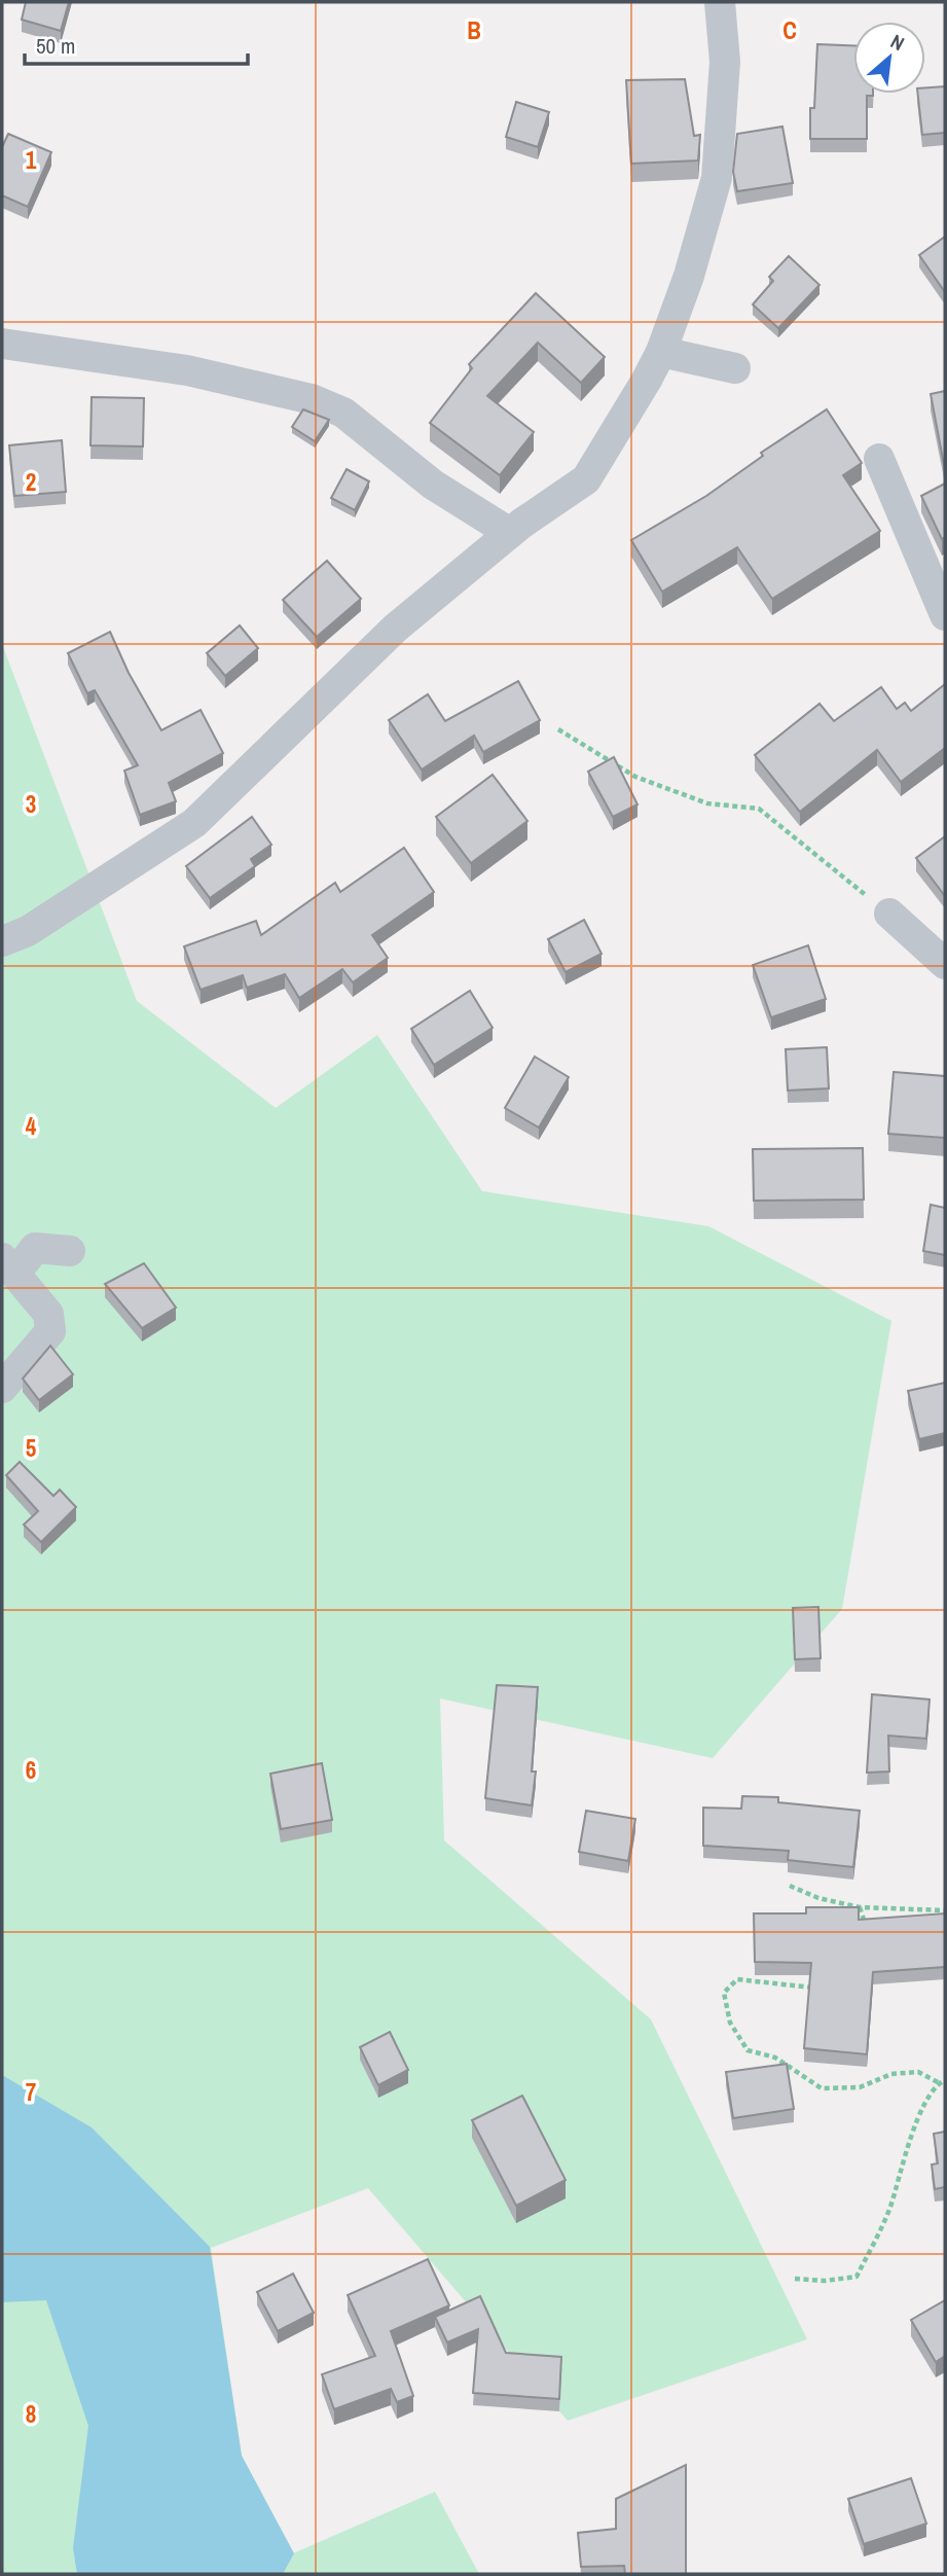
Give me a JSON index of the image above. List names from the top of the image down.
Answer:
{
  "scale_bar": "50 m",
  "north": "top right",
  "grid": {
    "columns": ["B", "C"],
    "rows": [
      "1",
      "2",
      "3",
      "4",
      "5",
      "6",
      "7",
      "8"
    ]
  }
}
